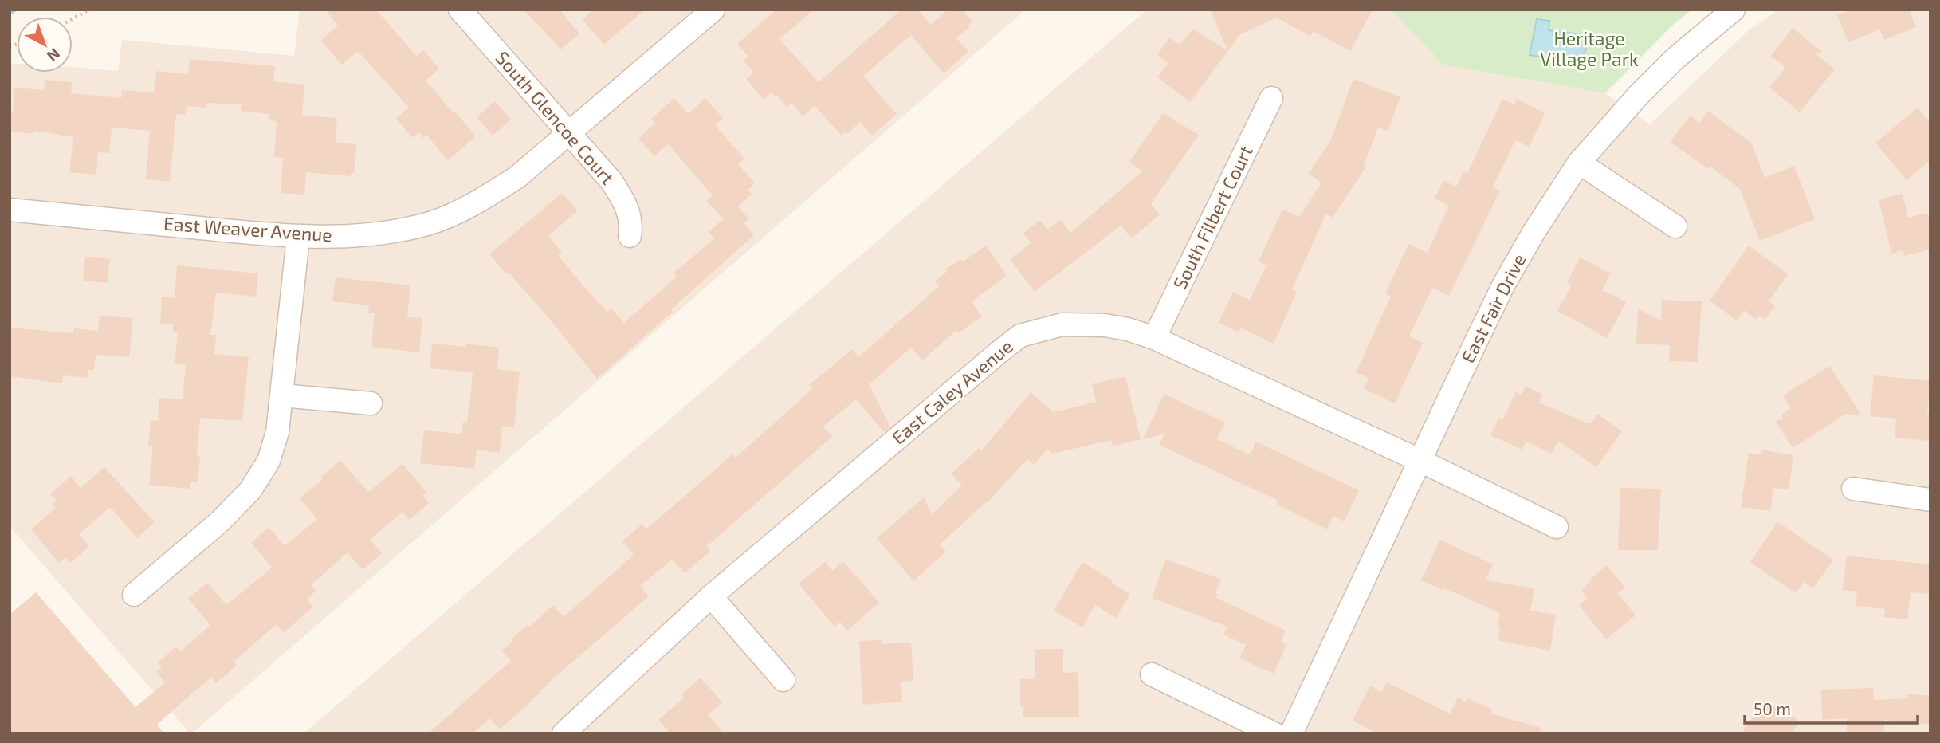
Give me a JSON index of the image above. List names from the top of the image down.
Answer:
{
  "streets": {
    "street": [
      "South Glencoe Court",
      "South Filbert Court",
      "East Weaver Avenue",
      "East Fair Drive",
      "East Caley Avenue"
    ]
  },
  "crossings": [
    ["South Glencoe Court", "East Weaver Avenue"],
    ["South Filbert Court", "East Caley Avenue"],
    ["East Fair Drive", "East Caley Avenue"]
  ],
  "parks": ["Heritage Village Park"],
  "scale_bar": "50 m",
  "north": "bottom right"
}
